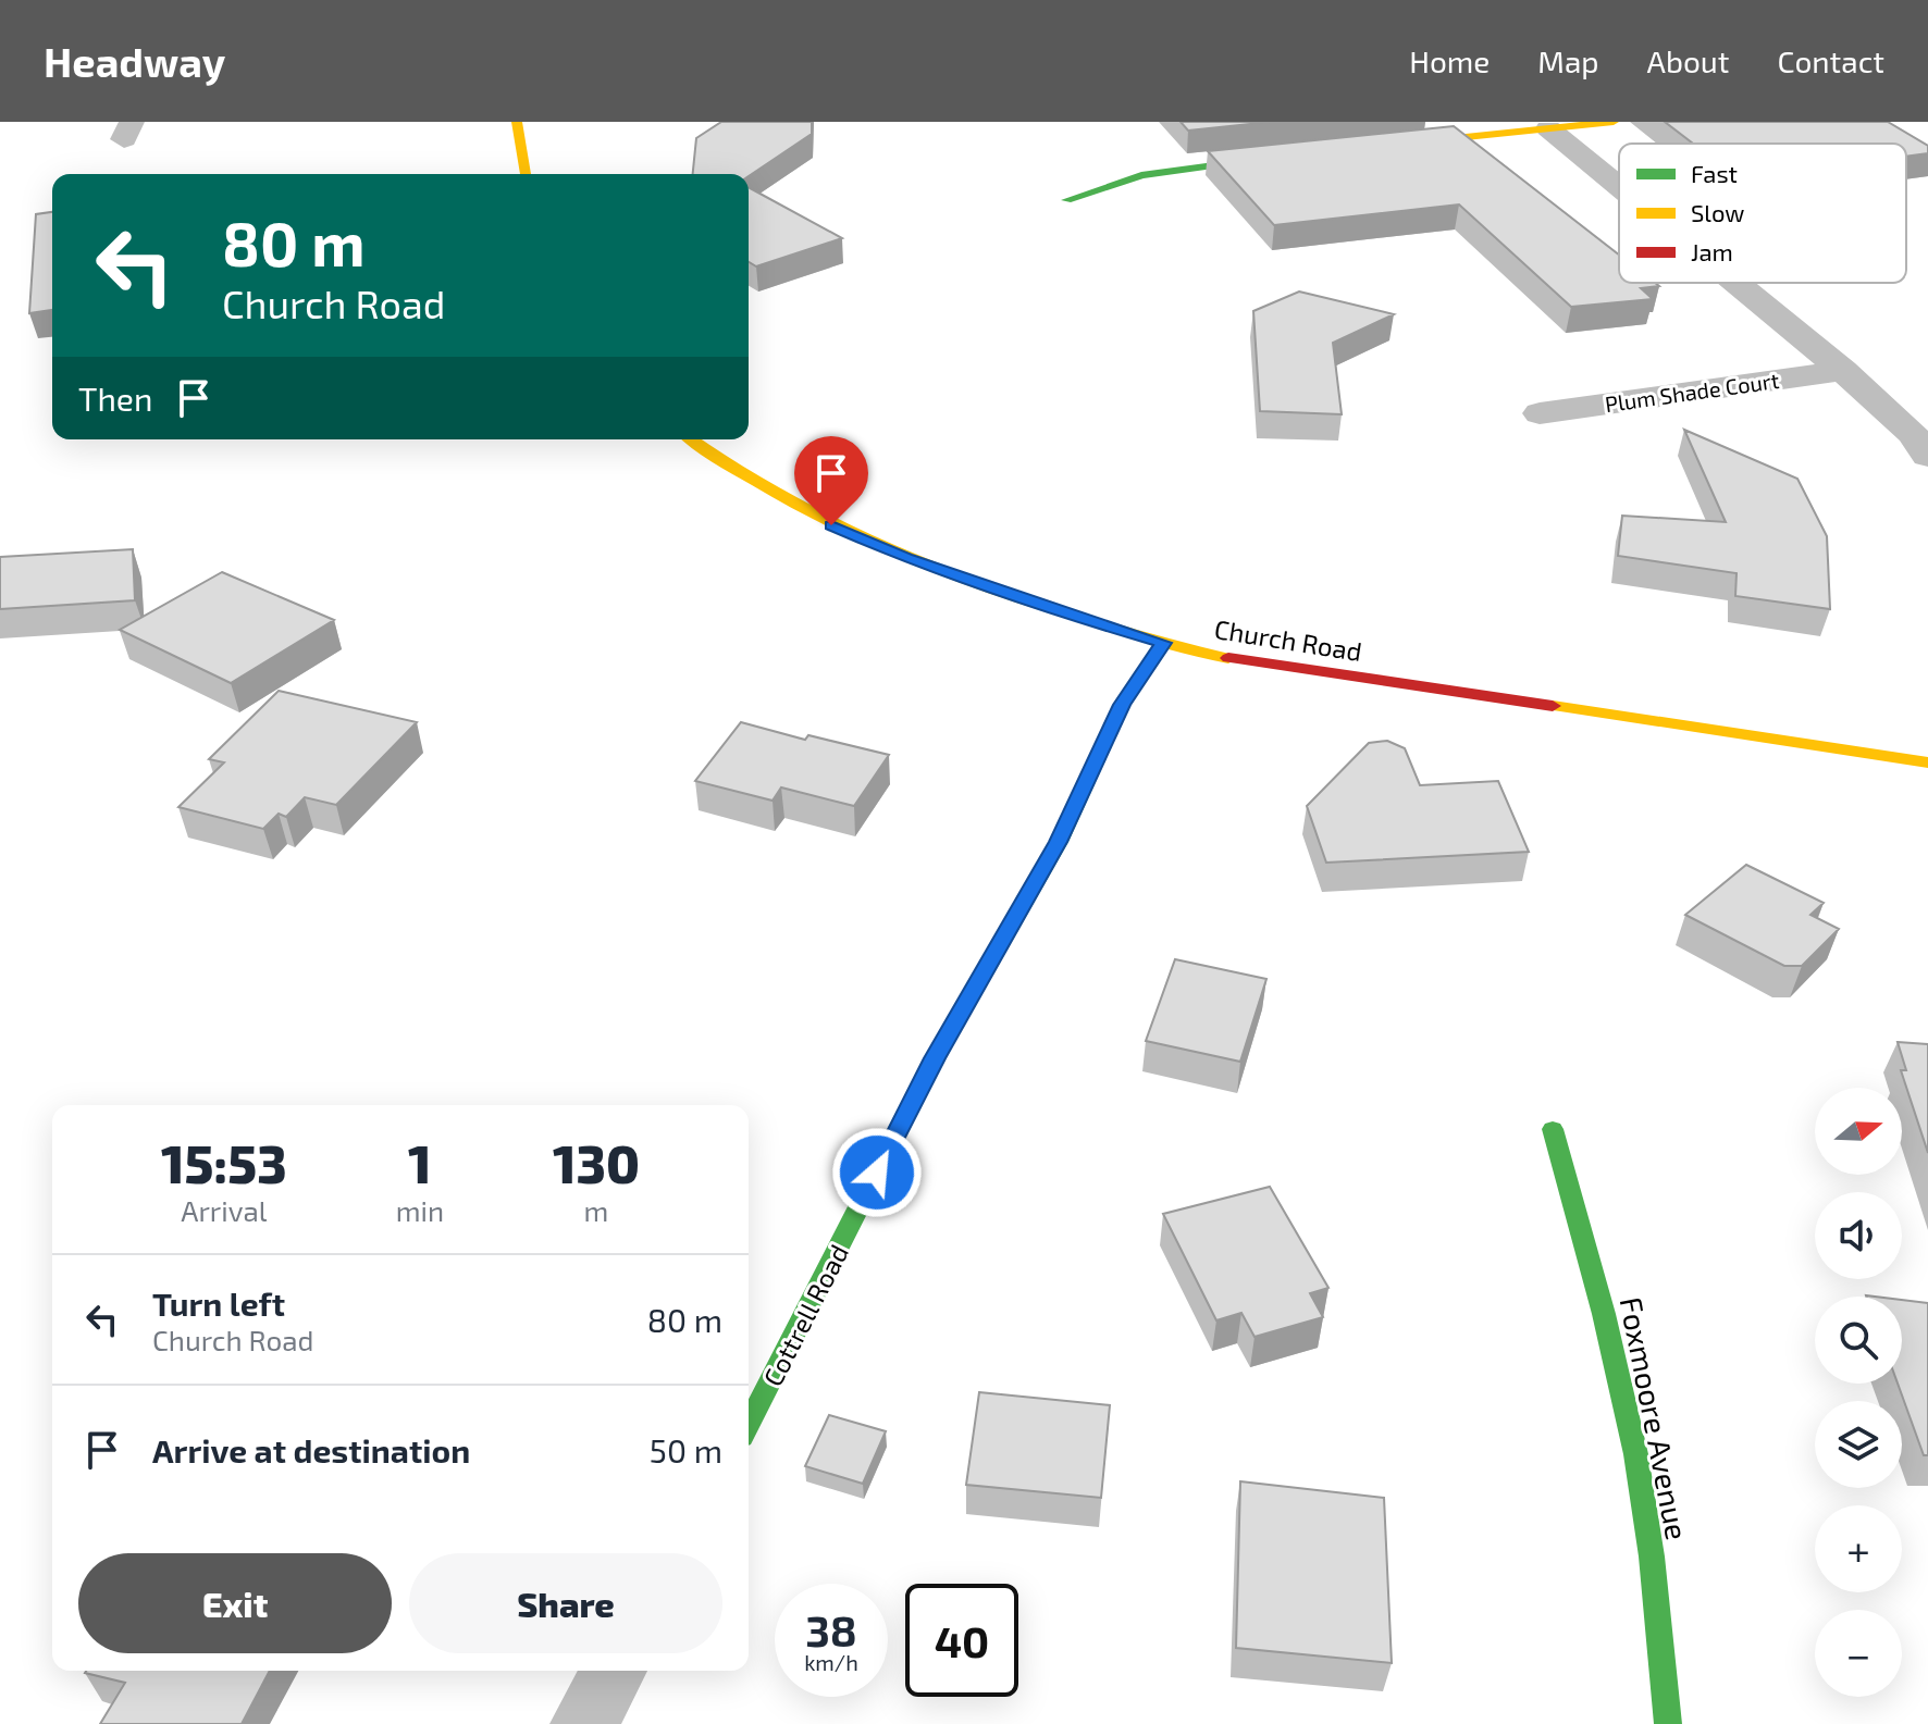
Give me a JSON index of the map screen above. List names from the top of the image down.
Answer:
{
  "streets": {
    "street": [
      "Plum Shade Court",
      "Church Road",
      "Cottrell Road",
      "Foxmoore Avenue"
    ]
  },
  "crossings": [
    ["Church Road", "Cottrell Road"]
  ],
  "legend": ["Fast", "Slow", "Jam"],
  "north": "right",
  "page": {
    "header": "Headway",
    "nav": [
      "Home",
      "Map",
      "About",
      "Contact"
    ],
    "turn": ["80 m", "Church Road"],
    "then": "Then",
    "map_buttons": ["+", "−"],
    "eta": [
      "15:53",
      "Arrival",
      "1",
      "min",
      "130",
      "m"
    ],
    "list": [
      {
        "name": "Turn left",
        "note": "Church Road",
        "value": "80 m"
      },
      {
        "name": "Arrive at destination",
        "value": "50 m"
      }
    ],
    "buttons": ["Exit", "Share"],
    "speed": "38 km/h",
    "limit": "40"
  }
}
